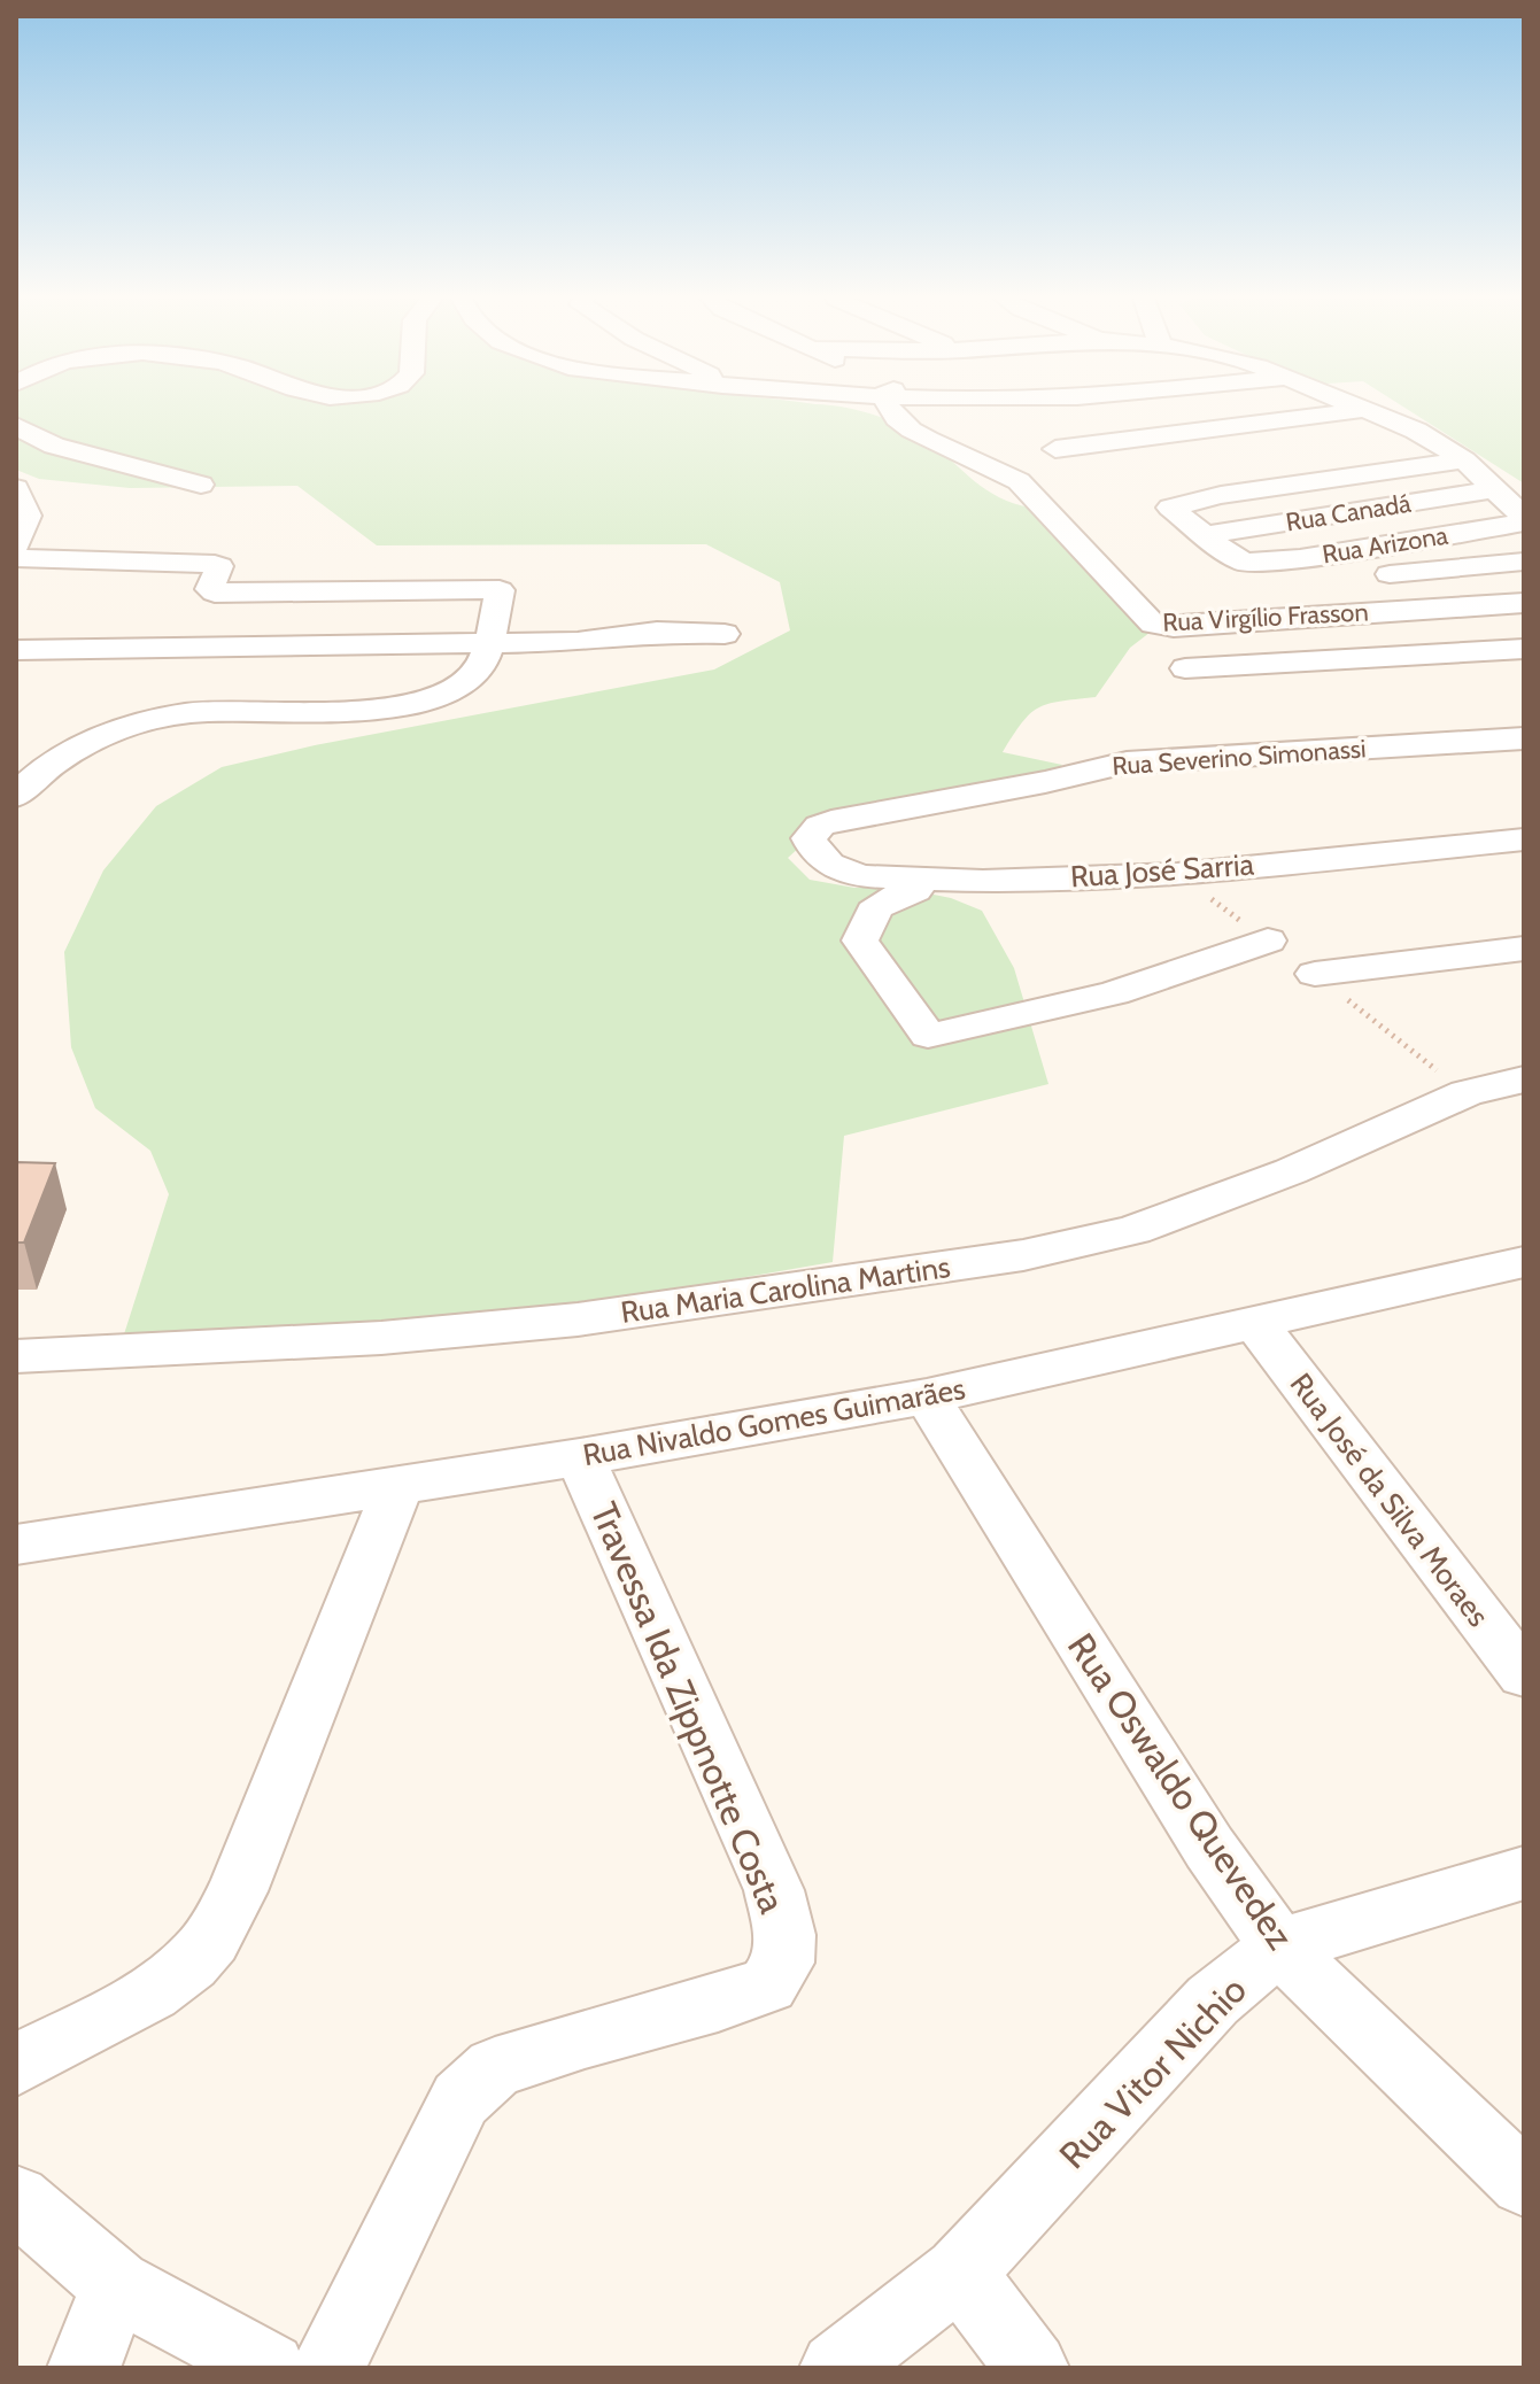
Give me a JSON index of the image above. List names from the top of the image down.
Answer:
{
  "streets": {
    "street": [
      "Rua Canadá",
      "Rua Arizona",
      "Rua Virgílio Frasson",
      "Rua Severino Simonassi",
      "Rua José Sarria",
      "Rua Maria Carolina Martins",
      "Rua Nivaldo Gomes Guimarães",
      "Rua José da Silva Moraes",
      "Travessa Ida Zippnotte Costa",
      "Rua Oswaldo Quevedez",
      "Rua Vitor Nichio"
    ]
  },
  "crossings": [
    ["Rua Canadá", "Rua Arizona"],
    ["Rua Severino Simonassi", "Rua José Sarria"],
    ["Rua Nivaldo Gomes Guimarães", "Rua José da Silva Moraes"],
    ["Rua Nivaldo Gomes Guimarães", "Travessa Ida Zippnotte Costa"],
    ["Rua Nivaldo Gomes Guimarães", "Rua Oswaldo Quevedez"],
    ["Rua Oswaldo Quevedez", "Rua Vitor Nichio"]
  ]
}
